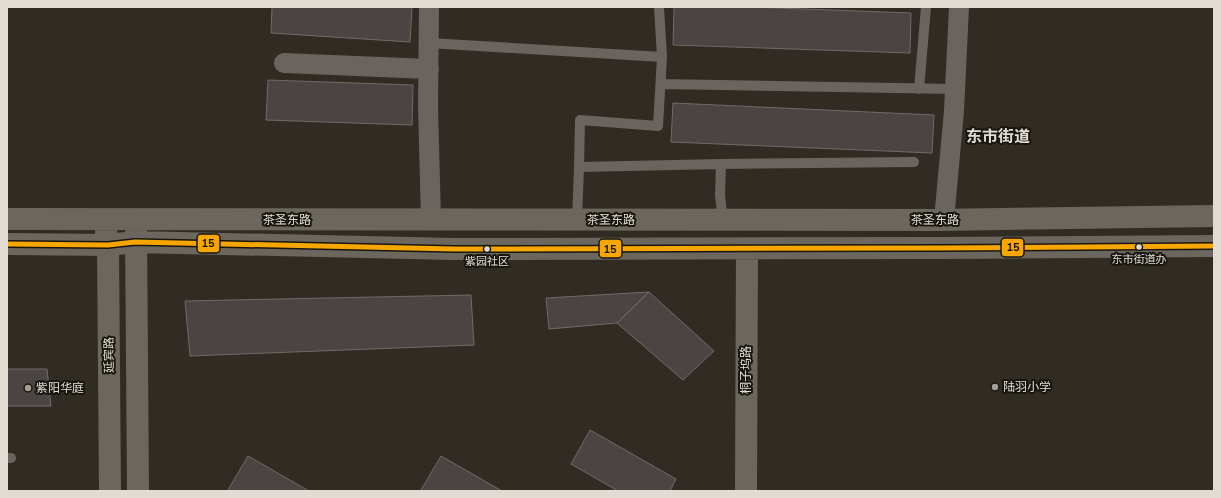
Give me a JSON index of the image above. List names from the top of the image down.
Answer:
{
  "streets": {
    "main road": ["茶圣东路", "延宾路", "桐子坞路"]
  },
  "crossings": [
    ["茶圣东路", "延宾路"],
    ["茶圣东路", "桐子坞路"]
  ],
  "districts": ["东市街道"],
  "places": [
    "东市街道办",
    "紫园社区",
    "陆羽小学",
    "紫阳华庭"
  ],
  "lines": ["transit line 15"]
}
